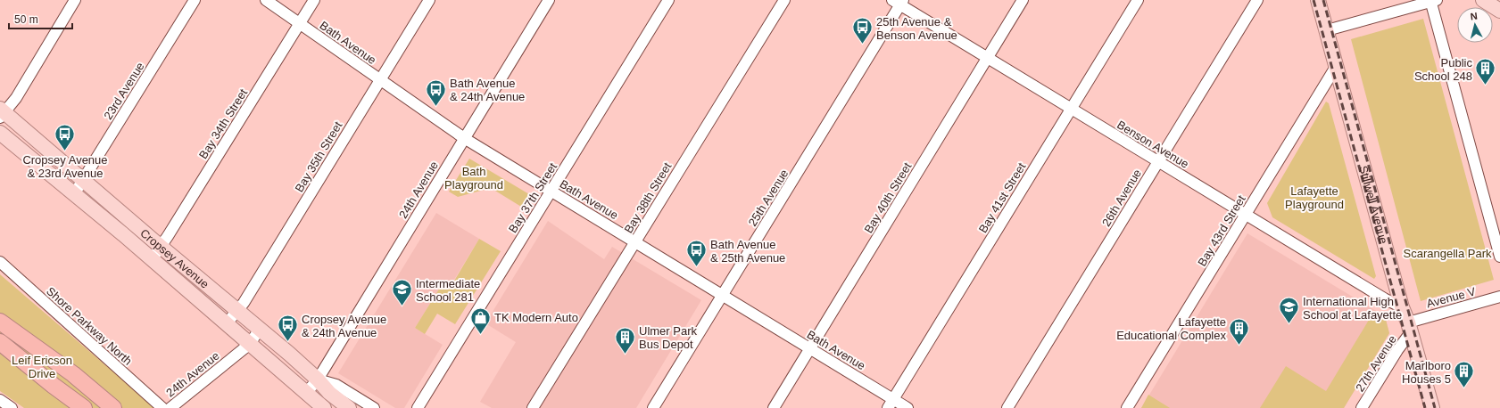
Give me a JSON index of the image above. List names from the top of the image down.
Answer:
{
  "streets": {
    "main road": ["Stillwell Avenue", "Cropsey Avenue"],
    "street": [
      "Bath Avenue",
      "23rd Avenue",
      "Bay 34th Street",
      "Benson Avenue",
      "Bay 35th Street",
      "24th Avenue",
      "Bay 37th Street",
      "Bay 38th Street",
      "25th Avenue",
      "Bay 40th Street",
      "Bay 41st Street",
      "26th Avenue",
      "Bay 43rd Street",
      "Avenue V",
      "Shore Parkway North",
      "27th Avenue"
    ]
  },
  "crossings": [
    ["Bath Avenue", "Bay 34th Street"],
    ["Bath Avenue", "Bay 35th Street"],
    ["Bath Avenue", "24th Avenue"],
    ["Bath Avenue", "Bay 37th Street"],
    ["Bath Avenue", "Bay 38th Street"],
    ["Bath Avenue", "25th Avenue"],
    ["Bath Avenue", "Bay 40th Street"],
    ["Bath Avenue", "Bay 41st Street"],
    ["23rd Avenue", "Cropsey Avenue"],
    ["Bay 34th Street", "Cropsey Avenue"],
    ["Benson Avenue", "25th Avenue"],
    ["Benson Avenue", "Bay 40th Street"],
    ["Benson Avenue", "Bay 41st Street"],
    ["Benson Avenue", "26th Avenue"],
    ["Benson Avenue", "Stillwell Avenue"],
    ["Benson Avenue", "Bay 43rd Street"],
    ["Bay 35th Street", "Cropsey Avenue"],
    ["24th Avenue", "Cropsey Avenue"],
    ["Stillwell Avenue", "Bay 43rd Street"],
    ["Stillwell Avenue", "Avenue V"],
    ["Stillwell Avenue", "27th Avenue"],
    ["Avenue V", "27th Avenue"]
  ],
  "parks": [
    "Bath Playground",
    "Lafayette Playground",
    "Scarangella Park",
    "Leif Ericson Drive"
  ],
  "places": {
    "bus stop": [
      "25th Avenue & Benson Avenue",
      "Bath Avenue & 24th Avenue",
      "Cropsey Avenue & 23rd Avenue",
      "Bath Avenue & 25th Avenue",
      "Cropsey Avenue & 24th Avenue"
    ],
    "building": [
      "Public School 248",
      "Lafayette Educational Complex",
      "Ulmer Park Bus Depot",
      "Marlboro Houses 5"
    ],
    "school or university": ["Intermediate School 281", "International High School at Lafayette"],
    "shop": ["TK Modern Auto"]
  },
  "scale_bar": "50 m",
  "north": "top"
}
